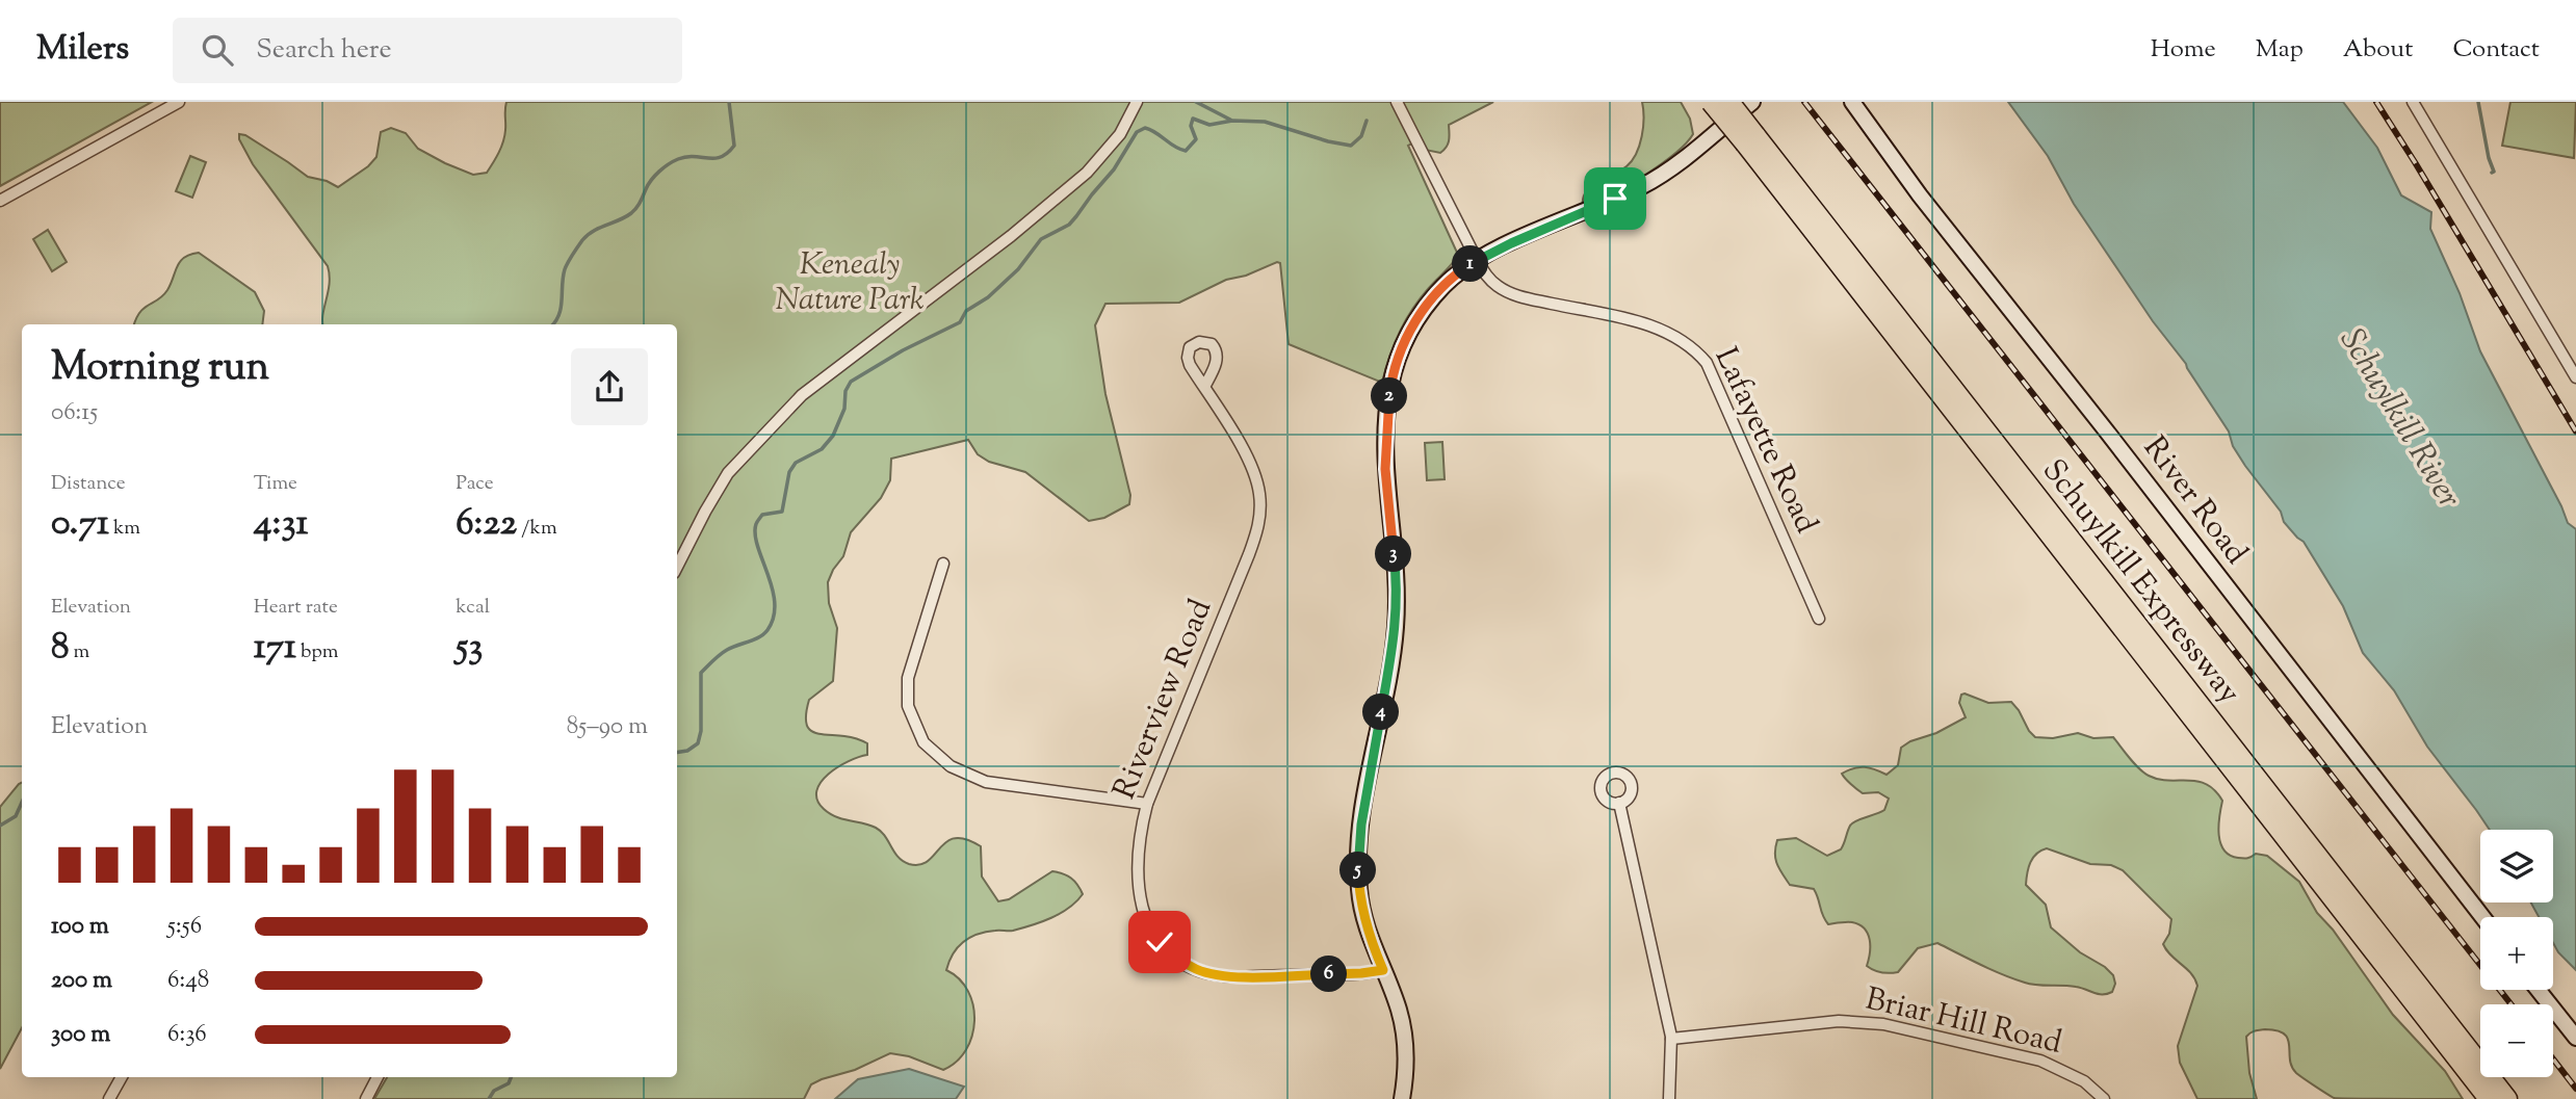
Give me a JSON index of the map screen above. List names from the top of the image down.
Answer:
{
  "streets": {
    "highway": ["Schuylkill Expressway"],
    "street": [
      "Lafayette Road",
      "River Road",
      "Riverview Road",
      "Briar Hill Road"
    ]
  },
  "water": ["Schuylkill River"],
  "parks": ["Kenealy Nature Park"],
  "page": {
    "header": "Milers",
    "search": "Search here",
    "nav": [
      "Home",
      "Map",
      "About",
      "Contact"
    ],
    "pins": [
      "1",
      "2",
      "3",
      "4",
      "5",
      "6"
    ],
    "heading": ["Morning run", "06:15"],
    "stats": [
      ["Distance", "0.71 km"],
      ["Time", "4:31"],
      ["Pace", "6:22 /km"],
      ["Elevation", "8 m"],
      ["Heart rate", "171 bpm"],
      ["kcal", "53"]
    ],
    "chart": ["Elevation", "85–90 m"],
    "map_buttons": ["+", "−"],
    "list": [
      {
        "name": "100 m",
        "note": "5:56"
      },
      {
        "name": "200 m",
        "note": "6:48"
      },
      {
        "name": "300 m",
        "note": "6:36"
      }
    ]
  }
}
